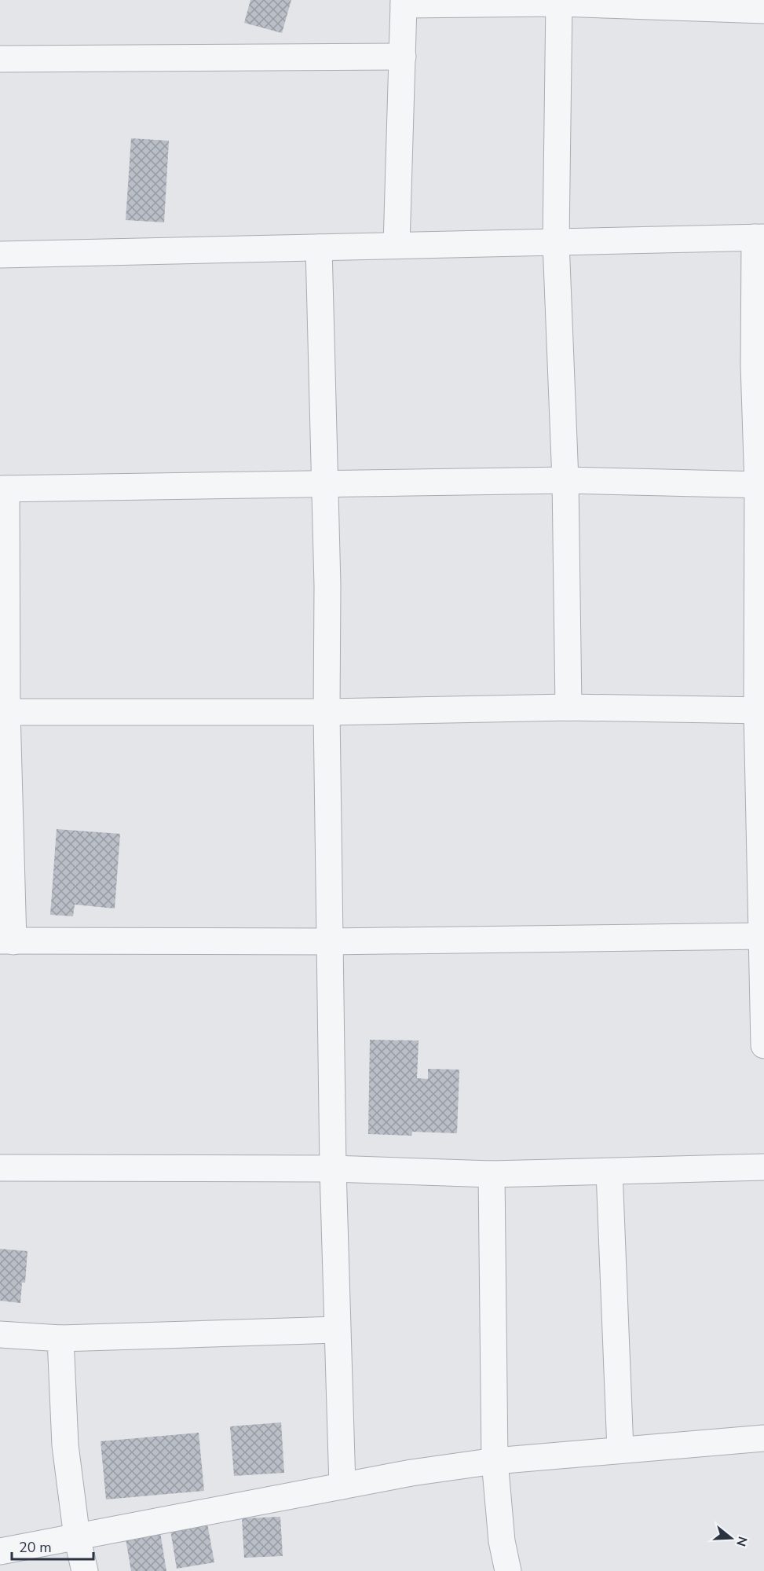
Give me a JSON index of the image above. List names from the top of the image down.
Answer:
{
  "scale_bar": "20 m",
  "north": "right"
}
